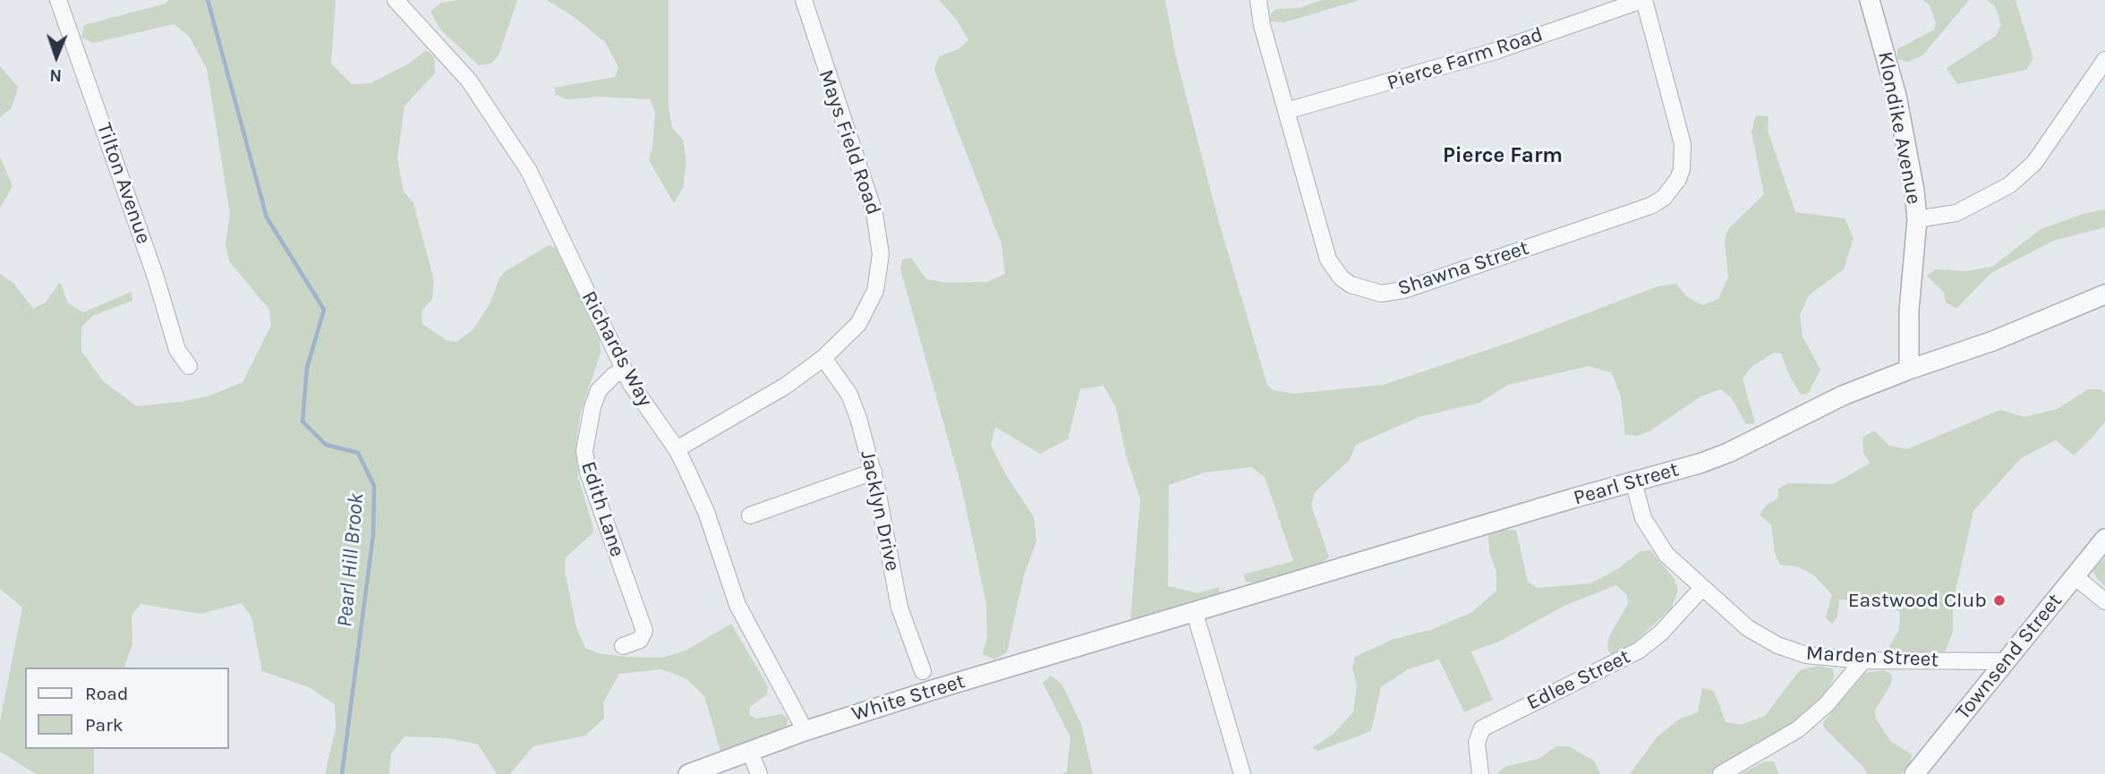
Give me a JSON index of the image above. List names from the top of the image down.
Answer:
{
  "streets": {
    "street": [
      "Pierce Farm Road",
      "Klondike Avenue",
      "Mays Field Road",
      "Tilton Avenue",
      "Shawna Street",
      "Richards Way",
      "Pearl Street",
      "Edith Lane",
      "Jacklyn Drive",
      "Marden Street",
      "Townsend Street",
      "Edlee Street",
      "White Street"
    ]
  },
  "crossings": [
    ["Pierce Farm Road", "Shawna Street"],
    ["Klondike Avenue", "Pearl Street"],
    ["Mays Field Road", "Richards Way"],
    ["Mays Field Road", "Jacklyn Drive"],
    ["Richards Way", "Edith Lane"],
    ["Pearl Street", "Marden Street"],
    ["Pearl Street", "White Street"],
    ["Marden Street", "Townsend Street"],
    ["Marden Street", "Edlee Street"]
  ],
  "districts": ["Pierce Farm"],
  "water": ["Pearl Hill Brook"],
  "places": ["Eastwood Club"],
  "legend": ["Road", "Park"],
  "north": "bottom"
}
